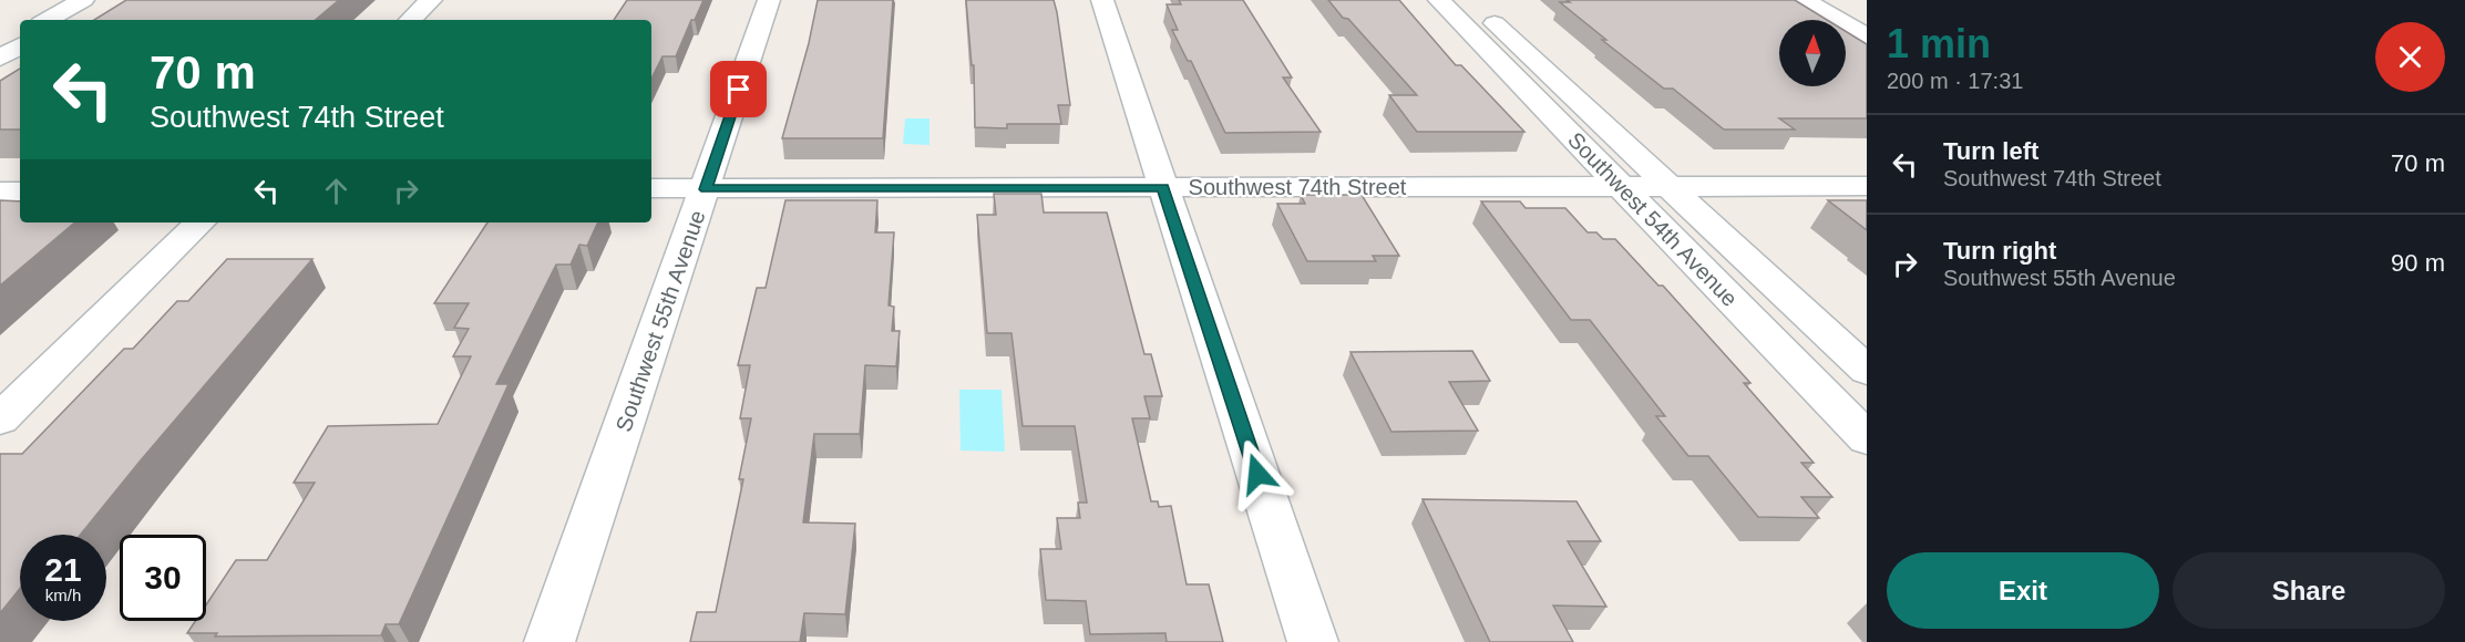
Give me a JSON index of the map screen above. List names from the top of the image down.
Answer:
{
  "streets": {
    "street": ["Southwest 74th Street", "Southwest 54th Avenue", "Southwest 55th Avenue"]
  },
  "crossings": [
    ["Southwest 74th Street", "Southwest 54th Avenue"],
    ["Southwest 74th Street", "Southwest 55th Avenue"]
  ],
  "north": "top",
  "page": {
    "heading": ["1 min", "200 m · 17:31"],
    "turn": ["70 m", "Southwest 74th Street"],
    "list": [
      {
        "name": "Turn left",
        "note": "Southwest 74th Street",
        "value": "70 m"
      },
      {
        "name": "Turn right",
        "note": "Southwest 55th Avenue",
        "value": "90 m"
      }
    ],
    "speed": "21 km/h",
    "limit": "30",
    "buttons": ["Exit", "Share"]
  }
}
